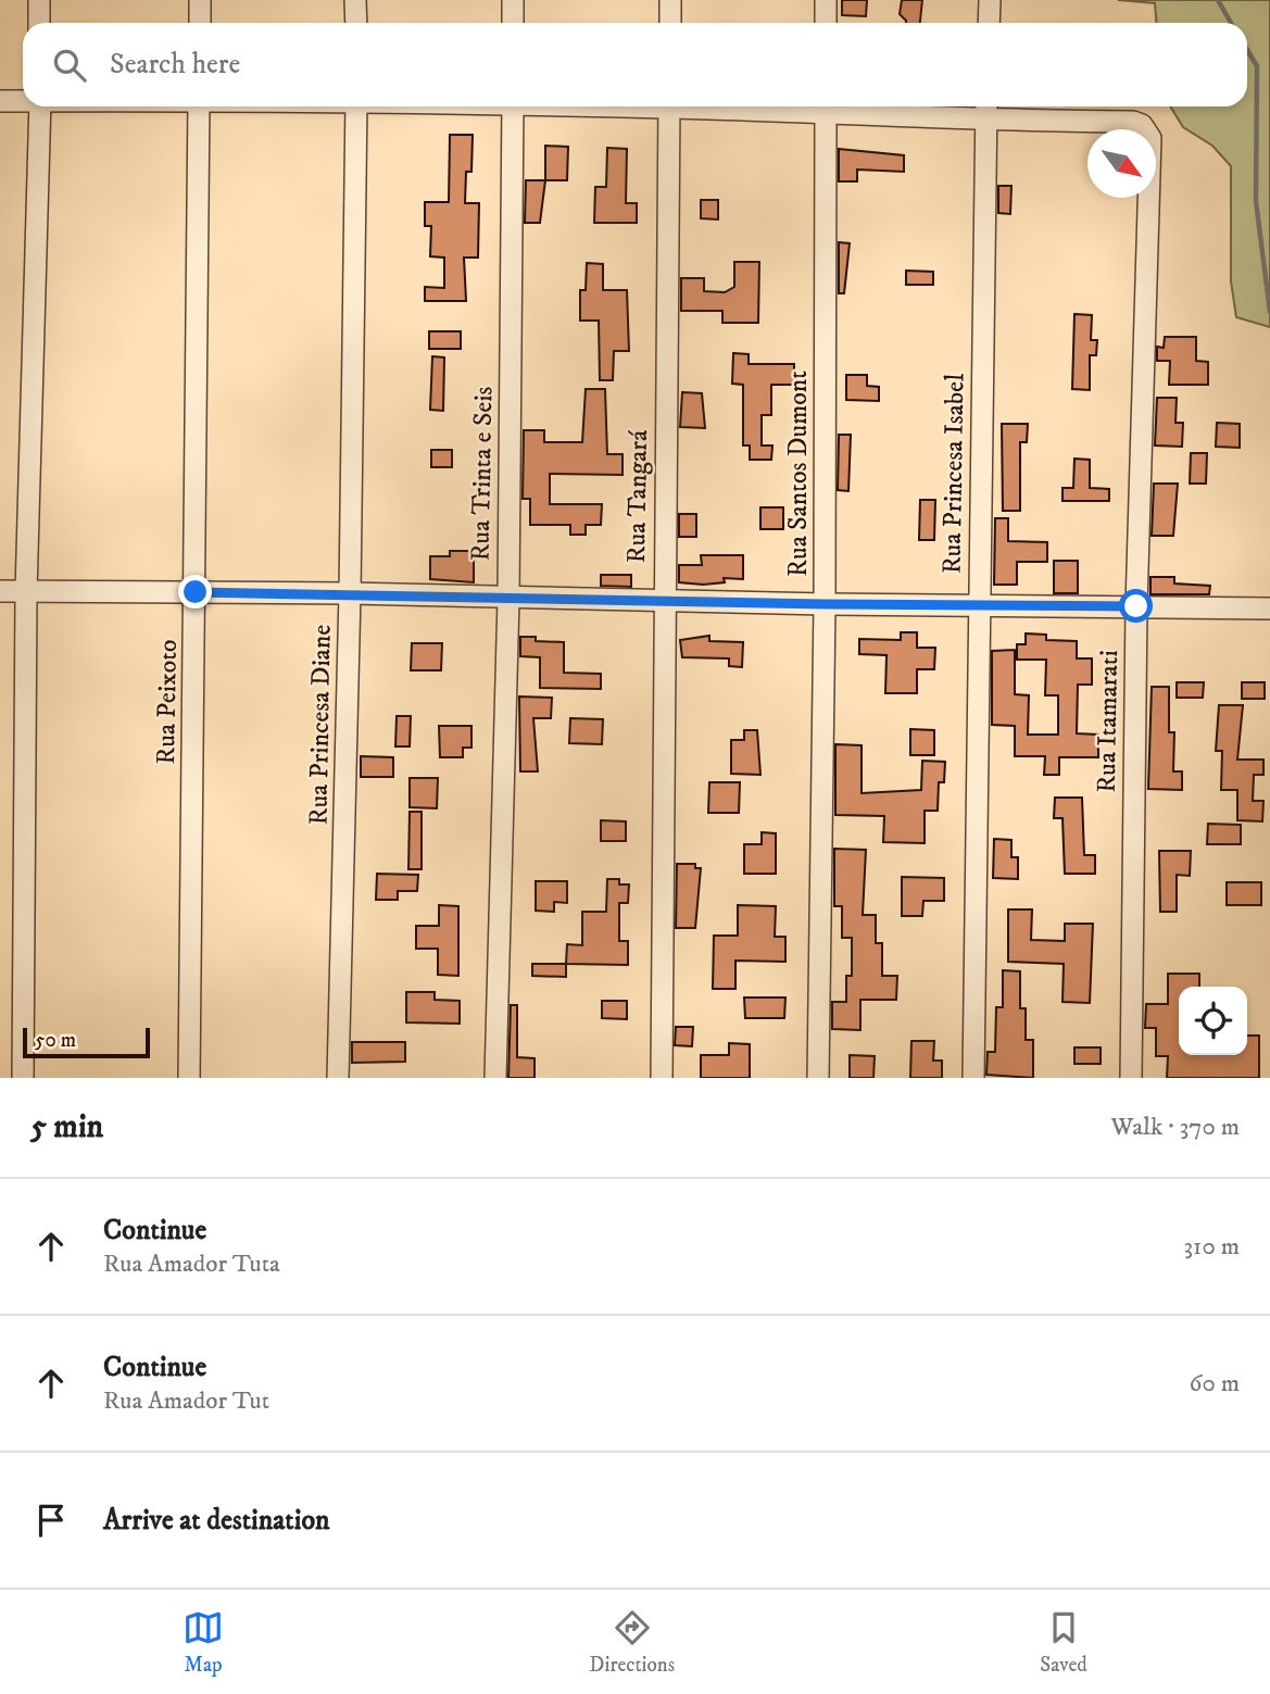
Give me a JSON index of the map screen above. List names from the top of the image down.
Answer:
{
  "streets": {
    "street": [
      "Rua Trinta e Seis",
      "Rua Santos Dumont",
      "Rua Princesa Isabel",
      "Rua Tangará",
      "Rua Peixoto",
      "Rua Itamarati",
      "Rua Princesa Diane"
    ]
  },
  "crossings": [
    ["Rua Princesa Isabel", "Rua Itamarati"]
  ],
  "scale_bar": "50 m",
  "north": "bottom right",
  "page": {
    "search": "Search here",
    "scale": "50 m",
    "heading": ["5 min", "Walk · 370 m"],
    "list": [
      ["Continue", "Rua Amador Tuta", "310 m"],
      ["Continue", "Rua Amador Tut", "60 m"],
      "Arrive at destination"
    ],
    "nav": ["Map", "Directions", "Saved"]
  }
}
